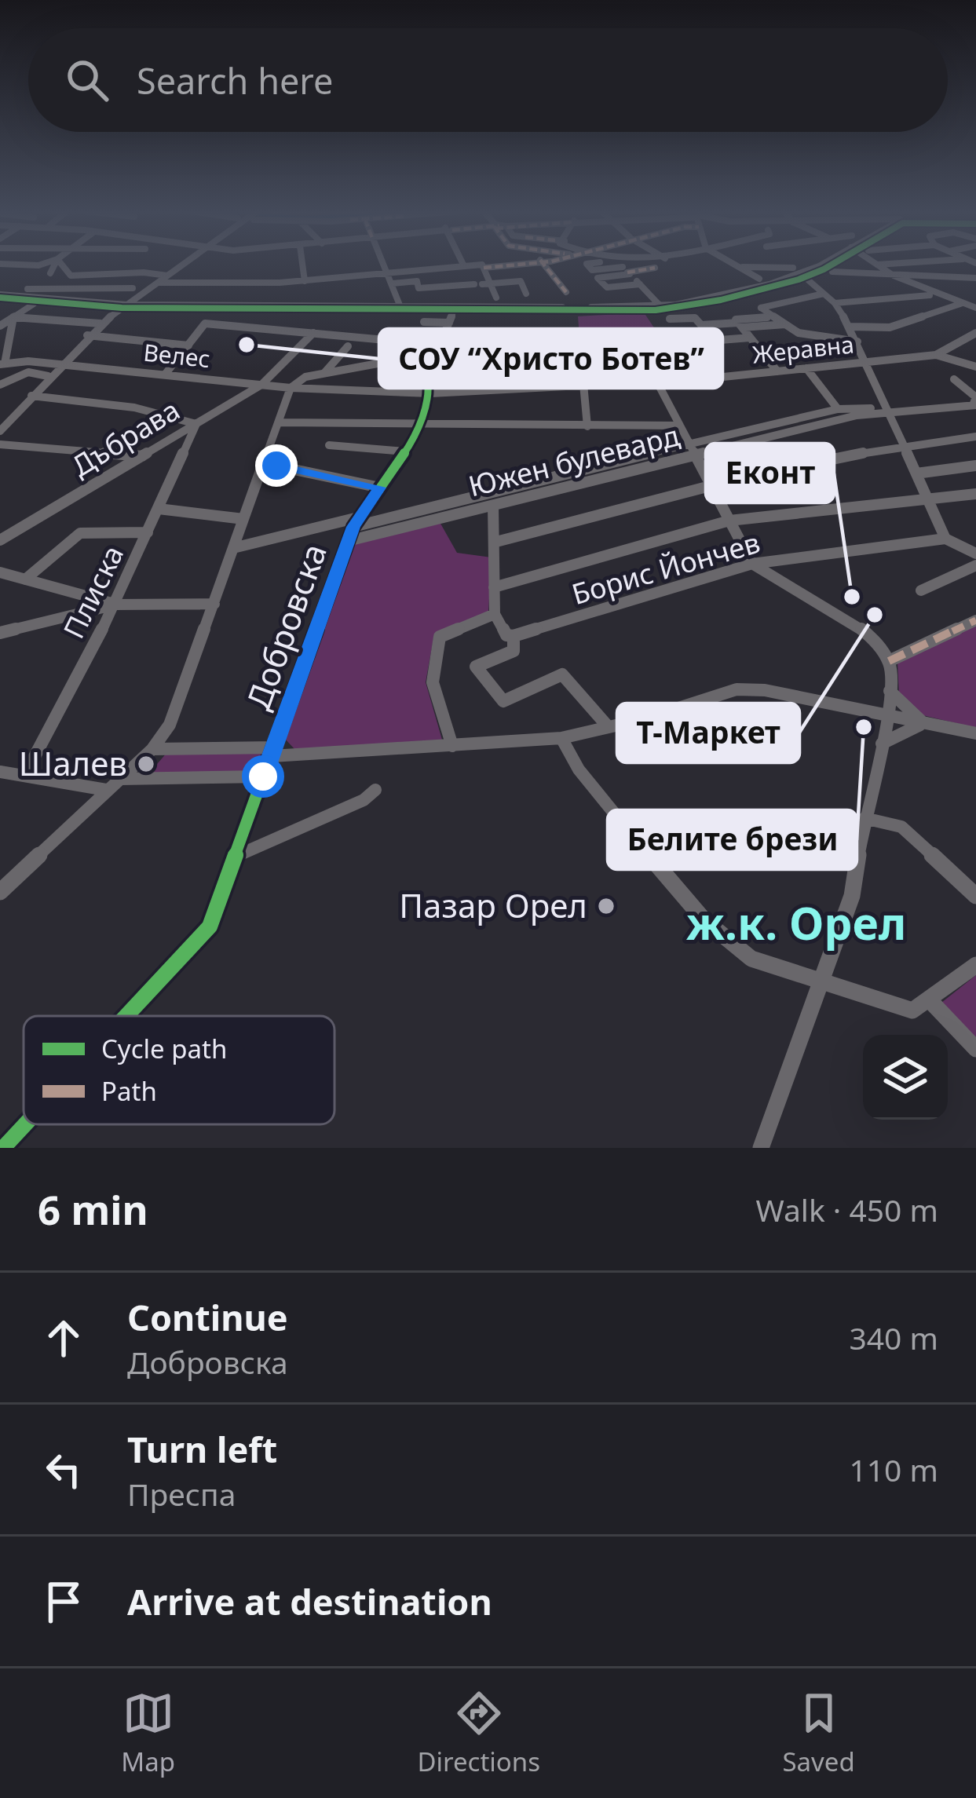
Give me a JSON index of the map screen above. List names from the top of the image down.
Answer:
{
  "streets": {
    "street": [
      "Жеравна",
      "Велес",
      "Дъбрава",
      "Южен булевард",
      "Борис Йончев",
      "Плиска",
      "Добровска"
    ]
  },
  "crossings": [
    ["Жеравна", "Велес"],
    ["Жеравна", "Добровска"],
    ["Велес", "Дъбрава"],
    ["Дъбрава", "Плиска"],
    ["Южен булевард", "Добровска"]
  ],
  "districts": ["ж.к. Орел"],
  "places": [
    "СОУ “Христо Ботев”",
    "Еконт",
    "Т-Маркет",
    "Белите брези",
    "Шалев",
    "Пазар Орел"
  ],
  "legend": ["Cycle path", "Path"],
  "page": {
    "search": "Search here",
    "heading": ["6 min", "Walk · 450 m"],
    "list": [
      ["Continue", "Добровска", "340 m"],
      ["Turn left", "Преспа", "110 m"],
      "Arrive at destination"
    ],
    "nav": ["Map", "Directions", "Saved"]
  }
}
